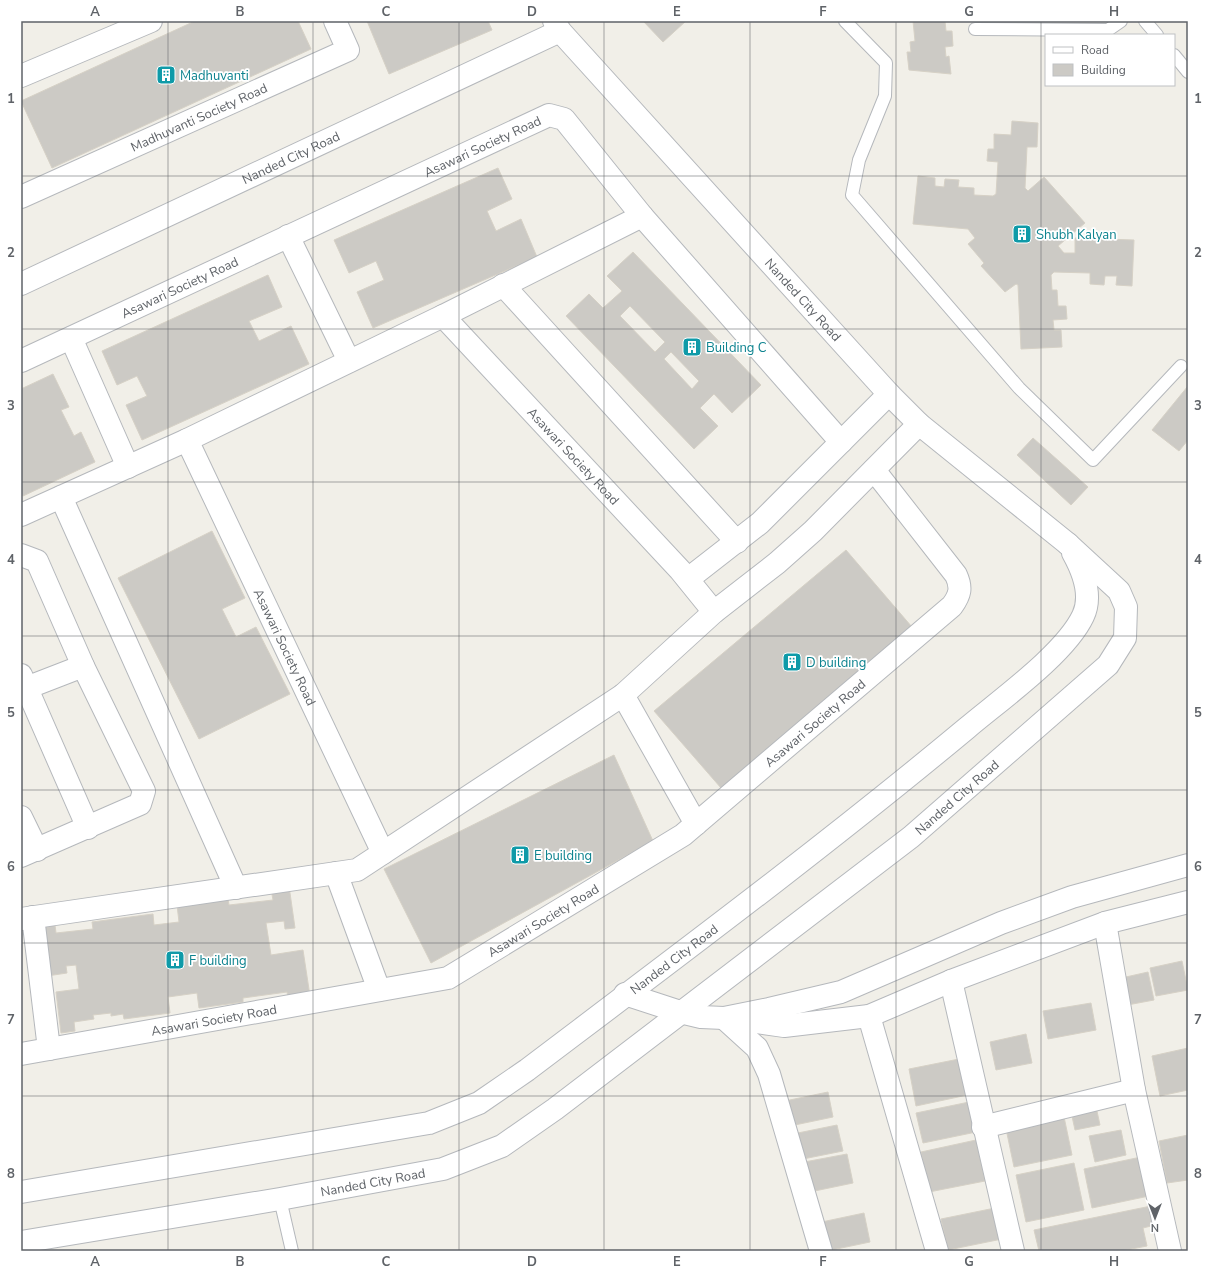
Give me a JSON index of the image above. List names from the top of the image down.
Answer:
{
  "streets": {
    "street": ["Madhuvanti Society Road", "Asawari Society Road", "Nanded City Road"]
  },
  "places": {
    "building": [
      "Madhuvanti",
      "Shubh Kalyan",
      "Building C",
      "D building",
      "E building",
      "F building"
    ]
  },
  "legend": ["Road", "Building"],
  "north": "bottom",
  "grid": {
    "columns": [
      "A",
      "B",
      "C",
      "D",
      "E",
      "F",
      "G",
      "H"
    ],
    "rows": [
      "1",
      "2",
      "3",
      "4",
      "5",
      "6",
      "7",
      "8"
    ]
  }
}
